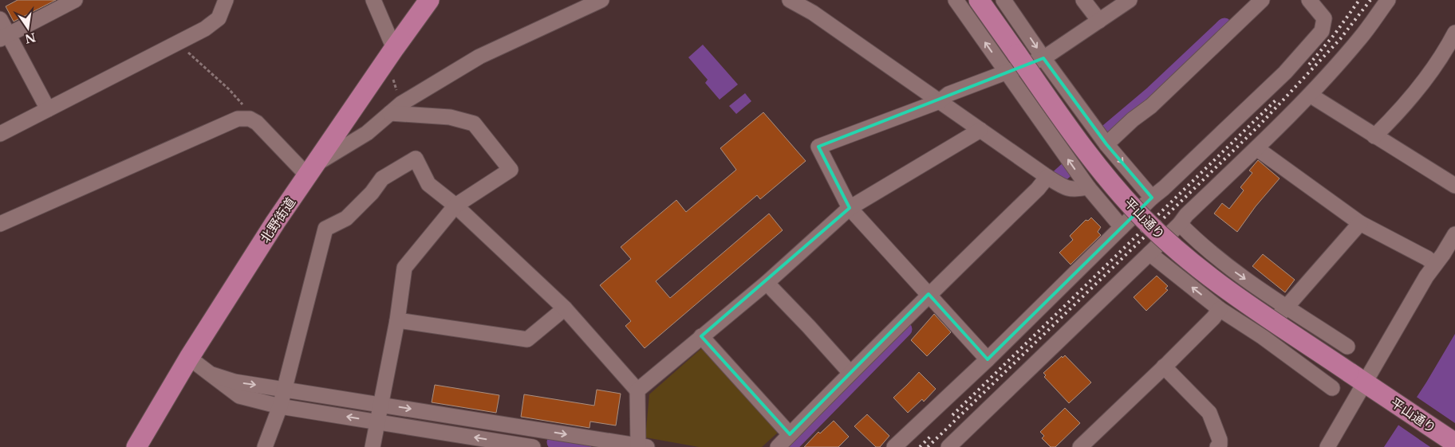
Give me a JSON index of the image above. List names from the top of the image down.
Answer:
{
  "streets": {
    "main road": ["平山通り", "北野街道"]
  },
  "north": "bottom"
}
